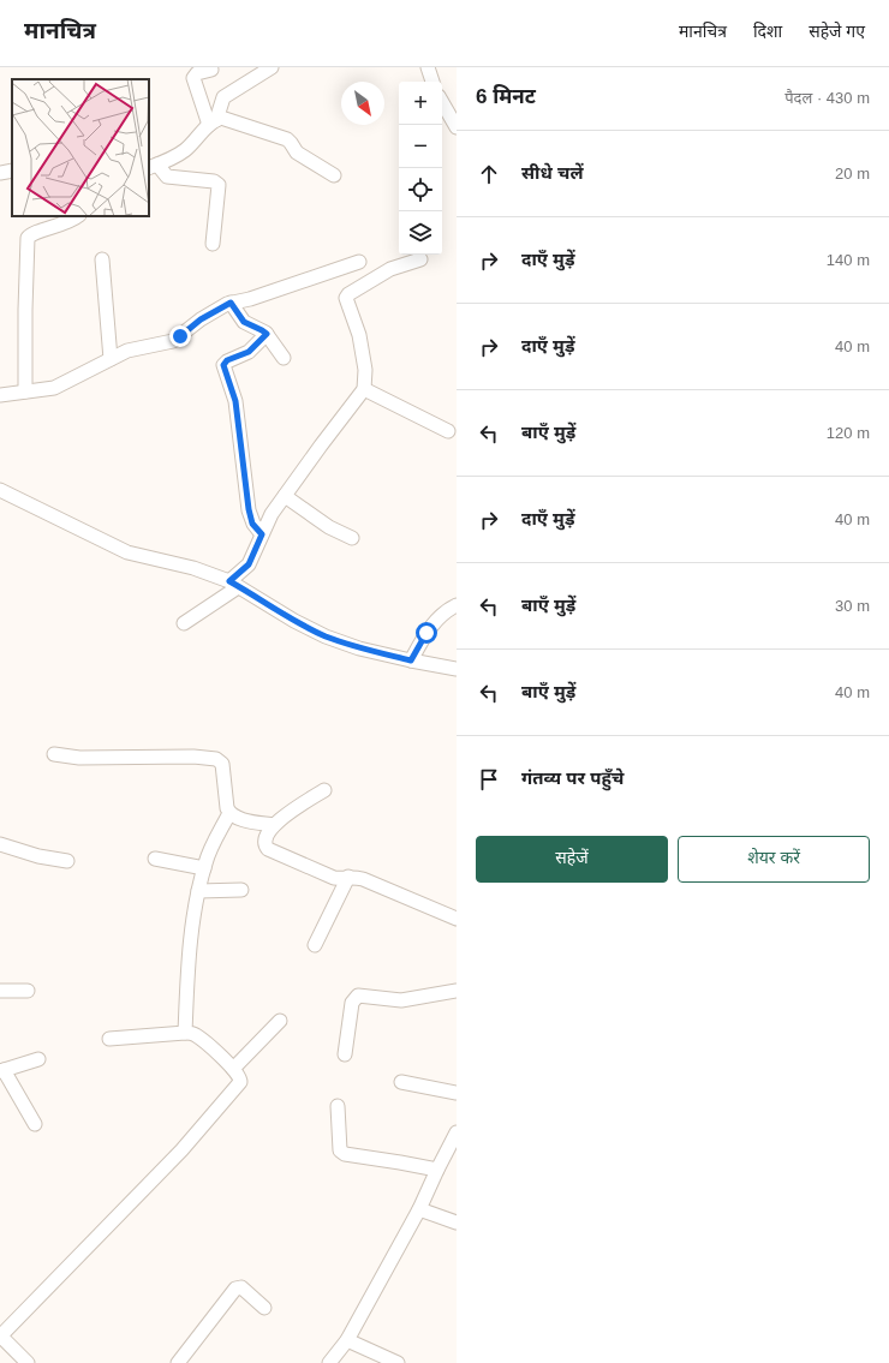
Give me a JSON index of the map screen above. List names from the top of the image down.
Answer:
{
  "north": "bottom right",
  "page": {
    "header": "मानचित्र",
    "nav": ["मानचित्र", "दिशा", "सहेजे गए"],
    "heading": ["6 मिनट", "पैदल · 430 m"],
    "map_buttons": ["+", "−"],
    "list": [
      ["सीधे चलें", "20 m"],
      ["दाएँ मुड़ें", "140 m"],
      ["दाएँ मुड़ें", "40 m"],
      ["बाएँ मुड़ें", "120 m"],
      ["दाएँ मुड़ें", "40 m"],
      ["बाएँ मुड़ें", "30 m"],
      ["बाएँ मुड़ें", "40 m"],
      "गंतव्य पर पहुँचे"
    ],
    "buttons": ["सहेजें", "शेयर करें"]
  }
}
